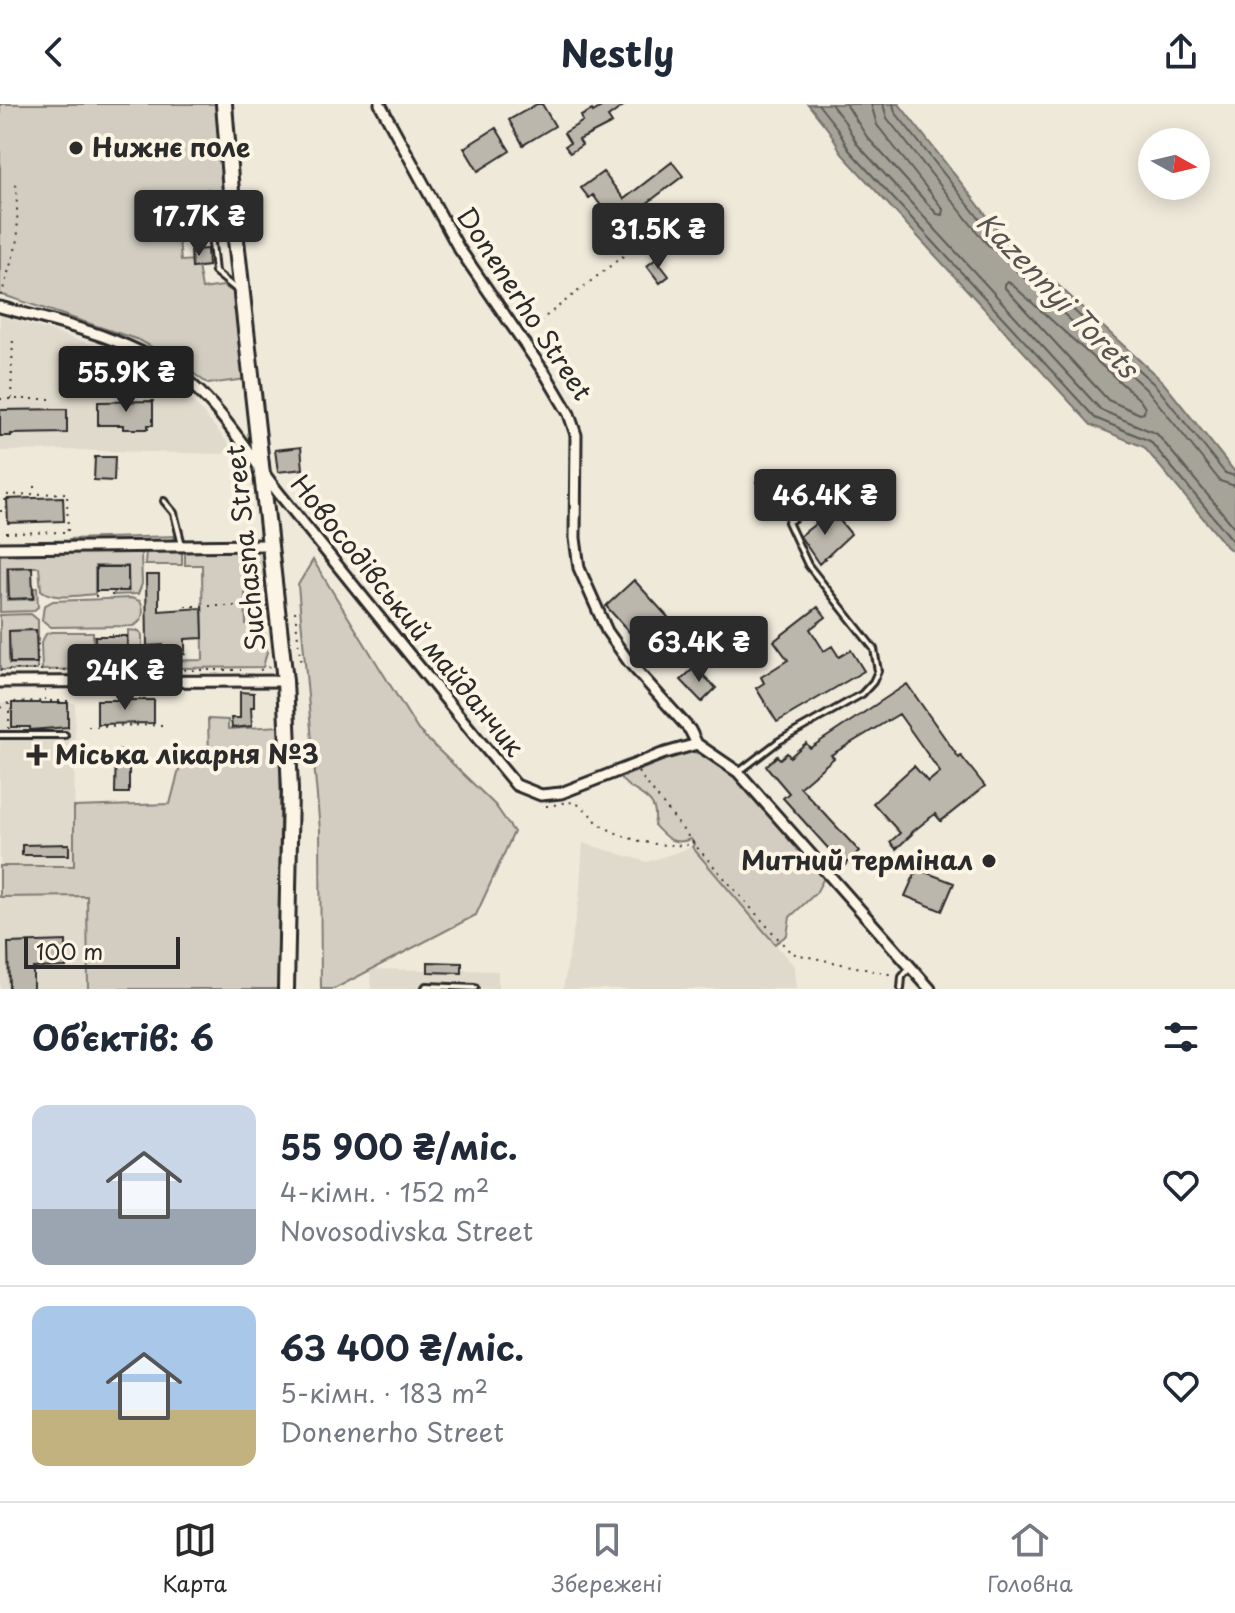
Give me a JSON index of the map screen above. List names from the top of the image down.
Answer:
{
  "streets": {
    "main road": ["Suchasna Street"],
    "street": ["Donenerho Street", "Новосодівський майданчик"]
  },
  "crossings": [
    ["Donenerho Street", "Новосодівський майданчик"],
    ["Suchasna Street", "Новосодівський майданчик"]
  ],
  "water": ["Kazennyi Torets"],
  "places": {
    "other": ["Нижнє поле", "Митний термінал"],
    "health": ["Міська лікарня №3"]
  },
  "scale_bar": "100 m",
  "north": "right",
  "page": {
    "header": "Nestly",
    "price": [
      "17.7K ₴",
      "31.5K ₴",
      "55.9K ₴",
      "46.4K ₴",
      "63.4K ₴",
      "24K ₴"
    ],
    "scale": "100 m",
    "heading": "Об’єктів: 6",
    "list": [
      {
        "name": "55 900 ₴/міс.",
        "note": "4-кімн. · 152 m² · Novosodivska Street"
      },
      {
        "name": "63 400 ₴/міс.",
        "note": "5-кімн. · 183 m² · Donenerho Street"
      }
    ],
    "tabs": ["Карта", "Збережені", "Головна"]
  }
}
